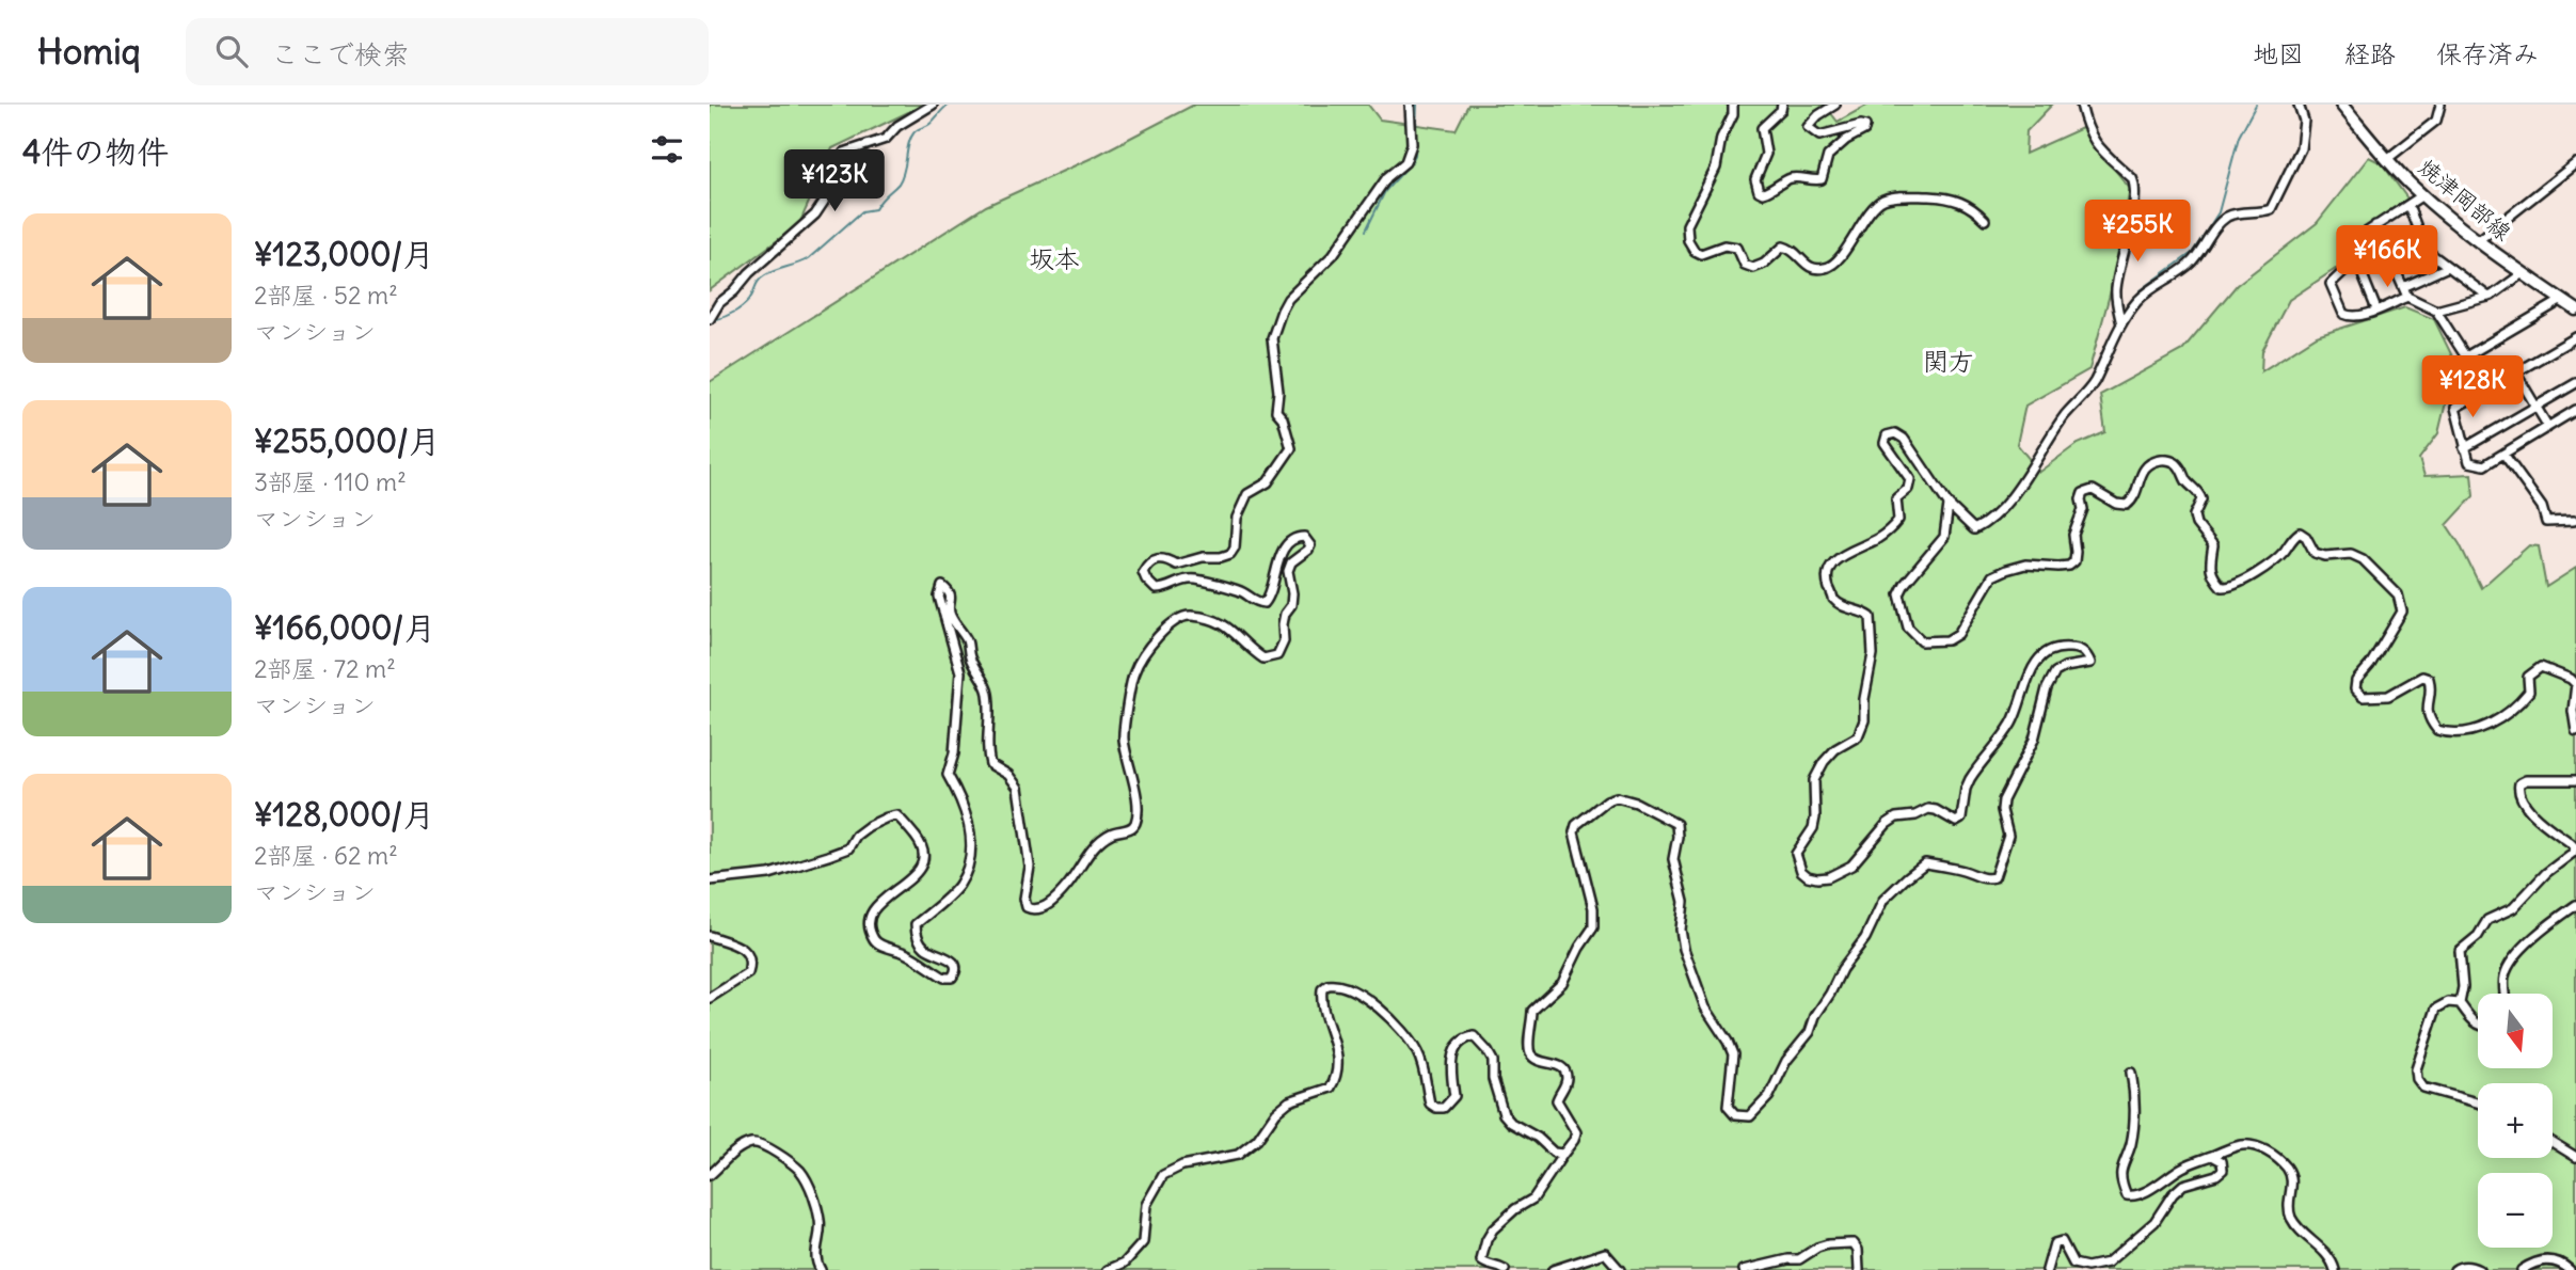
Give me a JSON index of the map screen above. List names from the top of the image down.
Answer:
{
  "streets": {
    "main road": ["焼津岡部線"]
  },
  "districts": ["坂本", "関方"],
  "north": "bottom",
  "page": {
    "header": "Homiq",
    "search": "ここで検索",
    "nav": ["地図", "経路", "保存済み"],
    "heading": "4件の物件",
    "price": [
      "¥123K",
      "¥255K",
      "¥166K",
      "¥128K"
    ],
    "list": [
      {
        "name": "¥123,000/月",
        "note": "2部屋 · 52 m² · マンション"
      },
      {
        "name": "¥255,000/月",
        "note": "3部屋 · 110 m² · マンション"
      },
      {
        "name": "¥166,000/月",
        "note": "2部屋 · 72 m² · マンション"
      },
      {
        "name": "¥128,000/月",
        "note": "2部屋 · 62 m² · マンション"
      }
    ],
    "map_buttons": ["+", "−"]
  }
}
